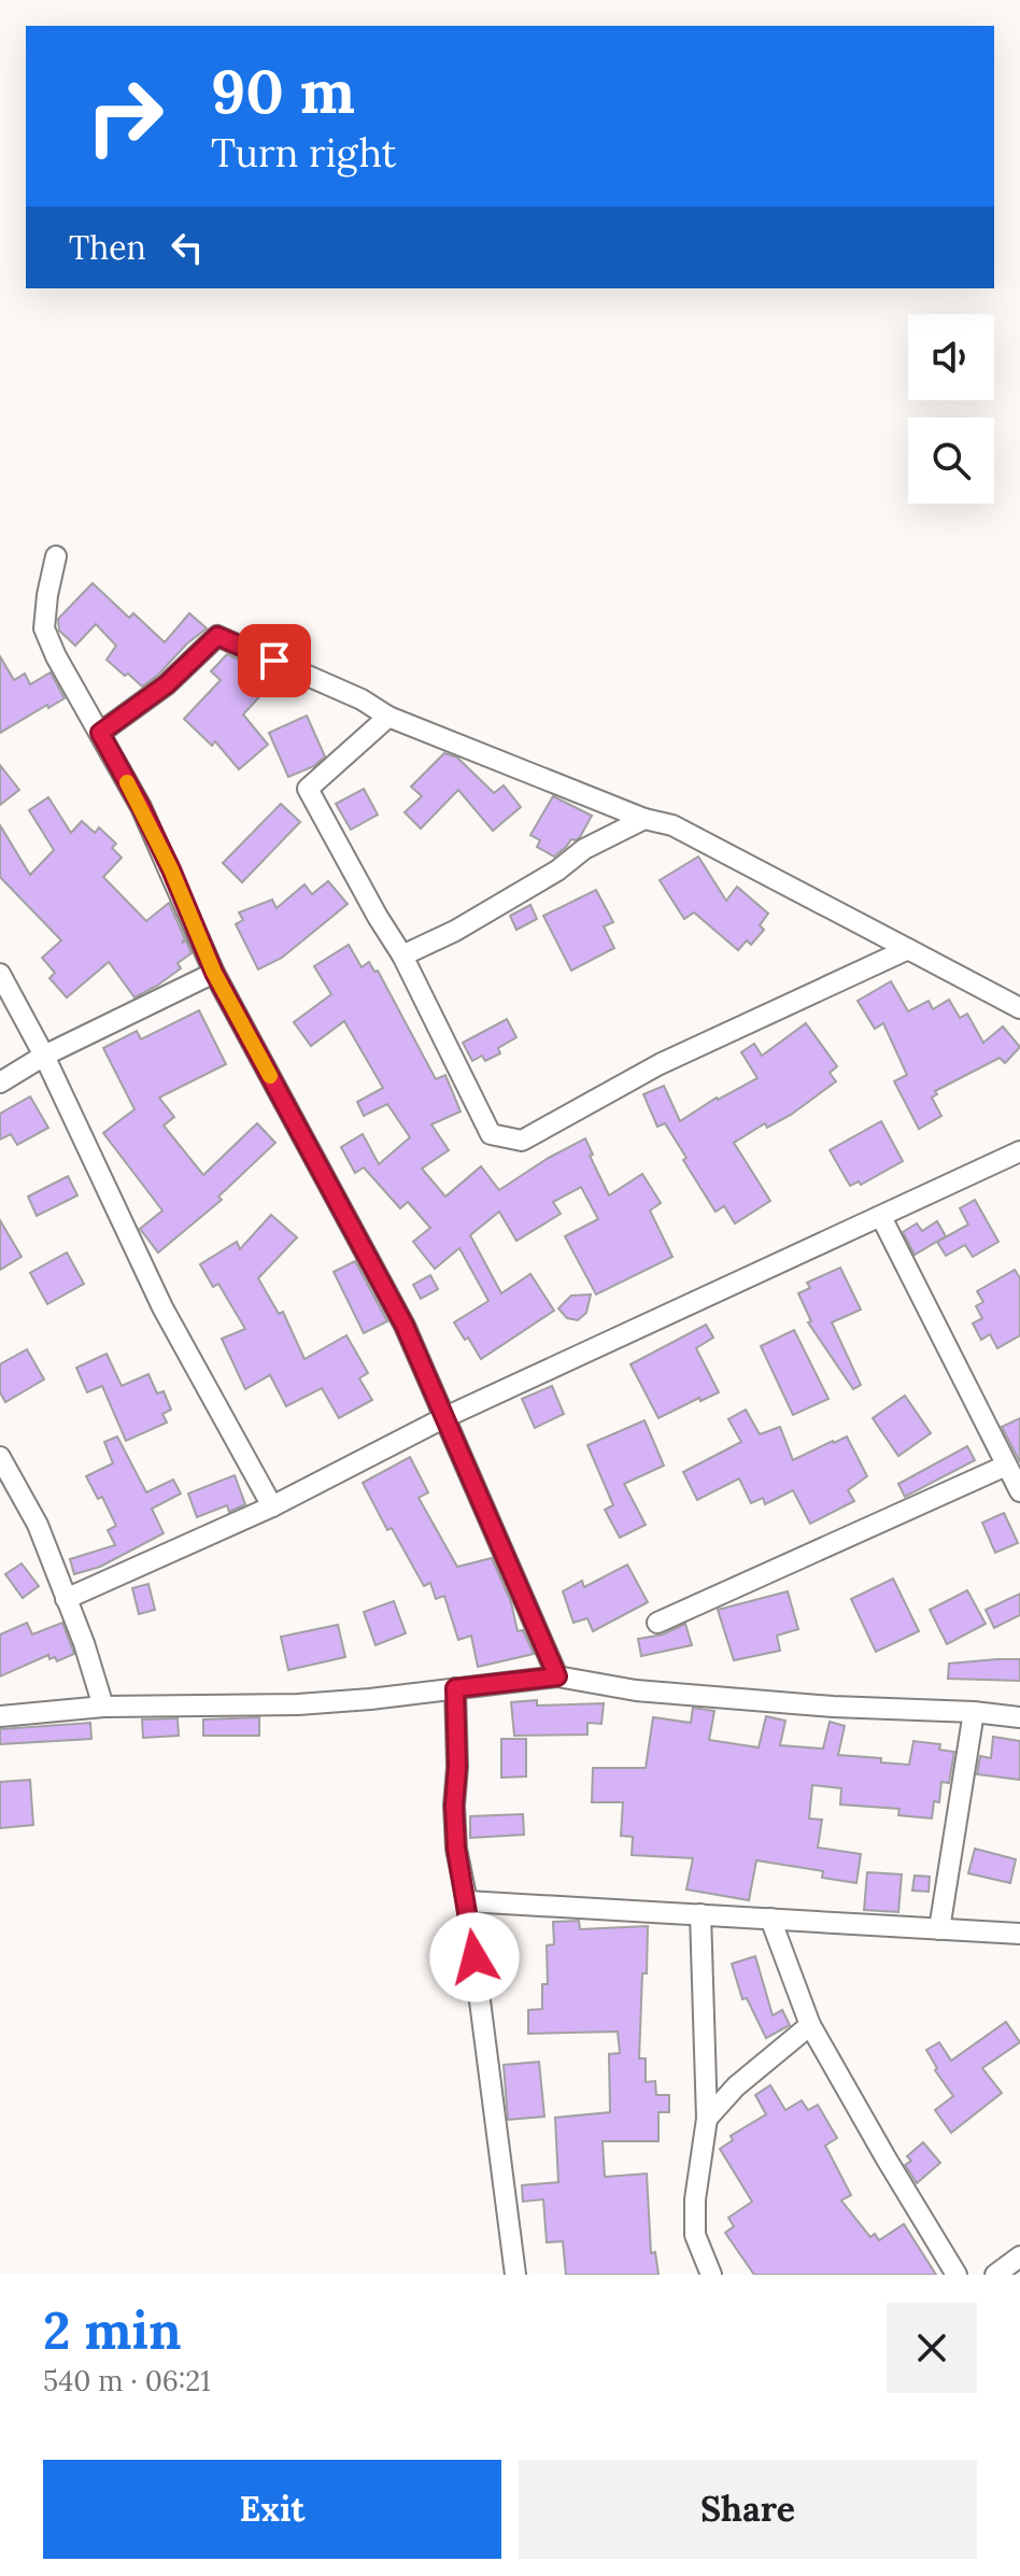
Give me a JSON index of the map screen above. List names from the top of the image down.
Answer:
{
  "page": {
    "turn": ["90 m", "Turn right"],
    "then": "Then",
    "heading": ["2 min", "540 m · 06:21"],
    "buttons": ["Exit", "Share"]
  }
}
